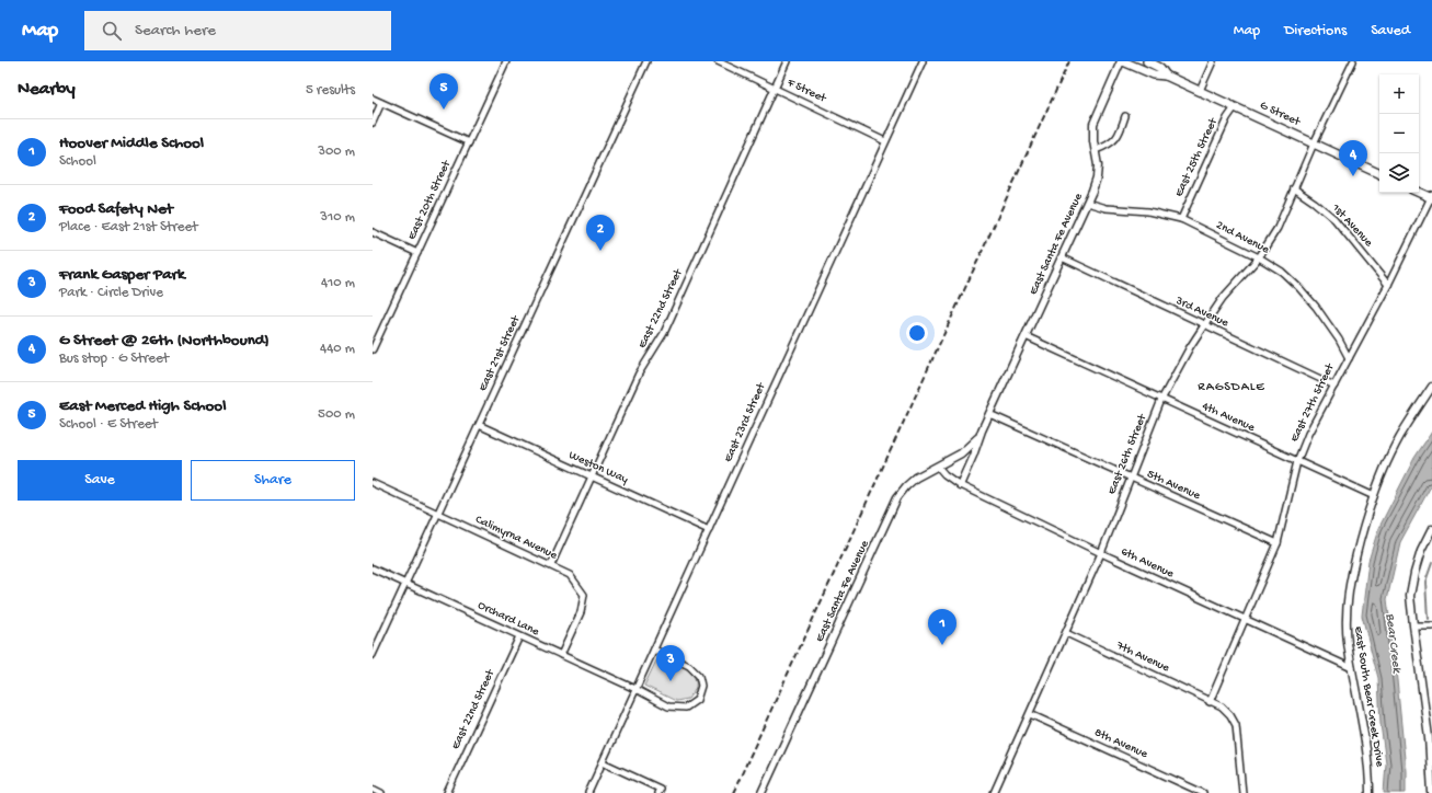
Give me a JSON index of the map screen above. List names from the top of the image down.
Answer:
{
  "streets": {
    "main road": ["G Street"],
    "street": [
      "F Street",
      "East 25th Street",
      "East 20th Street",
      "1st Avenue",
      "2nd Avenue",
      "East Santa Fe Avenue",
      "East 22nd Street",
      "3rd Avenue",
      "East 21st Street",
      "East 27th Street",
      "4th Avenue",
      "East 23rd Street",
      "East 26th Street",
      "Weston Way",
      "5th Avenue",
      "Calimyrna Avenue",
      "6th Avenue",
      "Orchard Lane",
      "7th Avenue",
      "East South Bear Creek Drive",
      "8th Avenue"
    ]
  },
  "crossings": [
    ["F Street", "East 22nd Street"],
    ["F Street", "East 23rd Street"],
    ["G Street", "East 25th Street"],
    ["G Street", "East Santa Fe Avenue"],
    ["G Street", "East 26th Street"],
    ["East 25th Street", "2nd Avenue"],
    ["1st Avenue", "East 27th Street"],
    ["1st Avenue", "East 26th Street"],
    ["2nd Avenue", "East Santa Fe Avenue"],
    ["2nd Avenue", "East 27th Street"],
    ["2nd Avenue", "East 26th Street"],
    ["East Santa Fe Avenue", "3rd Avenue"],
    ["East Santa Fe Avenue", "4th Avenue"],
    ["East Santa Fe Avenue", "5th Avenue"],
    ["East Santa Fe Avenue", "6th Avenue"],
    ["East 22nd Street", "Weston Way"],
    ["East 22nd Street", "Calimyrna Avenue"],
    ["East 22nd Street", "Orchard Lane"],
    ["3rd Avenue", "East 27th Street"],
    ["3rd Avenue", "East 26th Street"],
    ["East 21st Street", "Weston Way"],
    ["East 21st Street", "Calimyrna Avenue"],
    ["East 21st Street", "Orchard Lane"],
    ["East 27th Street", "4th Avenue"],
    ["East 27th Street", "5th Avenue"],
    ["East 27th Street", "6th Avenue"],
    ["East 27th Street", "7th Avenue"],
    ["4th Avenue", "East 26th Street"],
    ["4th Avenue", "East South Bear Creek Drive"],
    ["East 23rd Street", "Weston Way"],
    ["East 23rd Street", "Orchard Lane"],
    ["East 26th Street", "5th Avenue"],
    ["East 26th Street", "6th Avenue"],
    ["East 26th Street", "7th Avenue"],
    ["East 26th Street", "8th Avenue"],
    ["Calimyrna Avenue", "Orchard Lane"],
    ["6th Avenue", "East South Bear Creek Drive"]
  ],
  "districts": ["RAGSDALE"],
  "water": ["Bear Creek"],
  "page": {
    "header": "Map",
    "search": "Search here",
    "nav": ["Map", "Directions", "Saved"],
    "heading": ["Nearby", "5 results"],
    "pins": [
      "5",
      "4",
      "2",
      "1",
      "3"
    ],
    "map_buttons": ["+", "−"],
    "list": [
      {
        "mark": "1",
        "name": "Hoover Middle School",
        "note": "School",
        "value": "300 m"
      },
      {
        "mark": "2",
        "name": "Food Safety Net",
        "note": "Place · East 21st Street",
        "value": "310 m"
      },
      {
        "mark": "3",
        "name": "Frank Gasper Park",
        "note": "Park · Circle Drive",
        "value": "410 m"
      },
      {
        "mark": "4",
        "name": "G Street @ 26th (Northbound)",
        "note": "Bus stop · G Street",
        "value": "440 m"
      },
      {
        "mark": "5",
        "name": "East Merced High School",
        "note": "School · E Street",
        "value": "500 m"
      }
    ],
    "buttons": ["Save", "Share"]
  }
}
